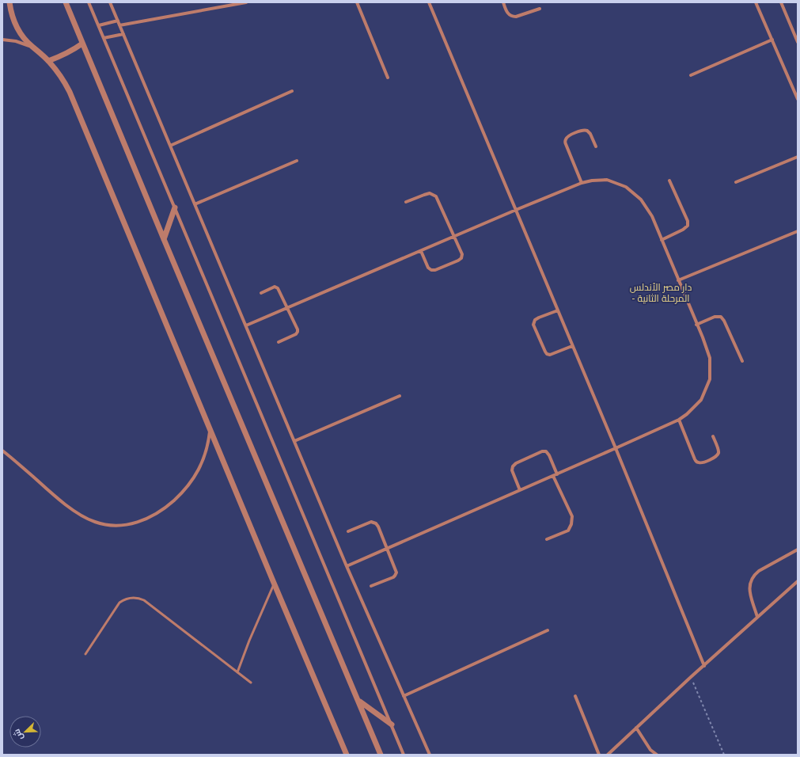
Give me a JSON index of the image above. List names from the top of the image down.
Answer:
{
  "districts": ["دار مصر الأندلس - المرحلة الثانية"],
  "north": "bottom left"
}
